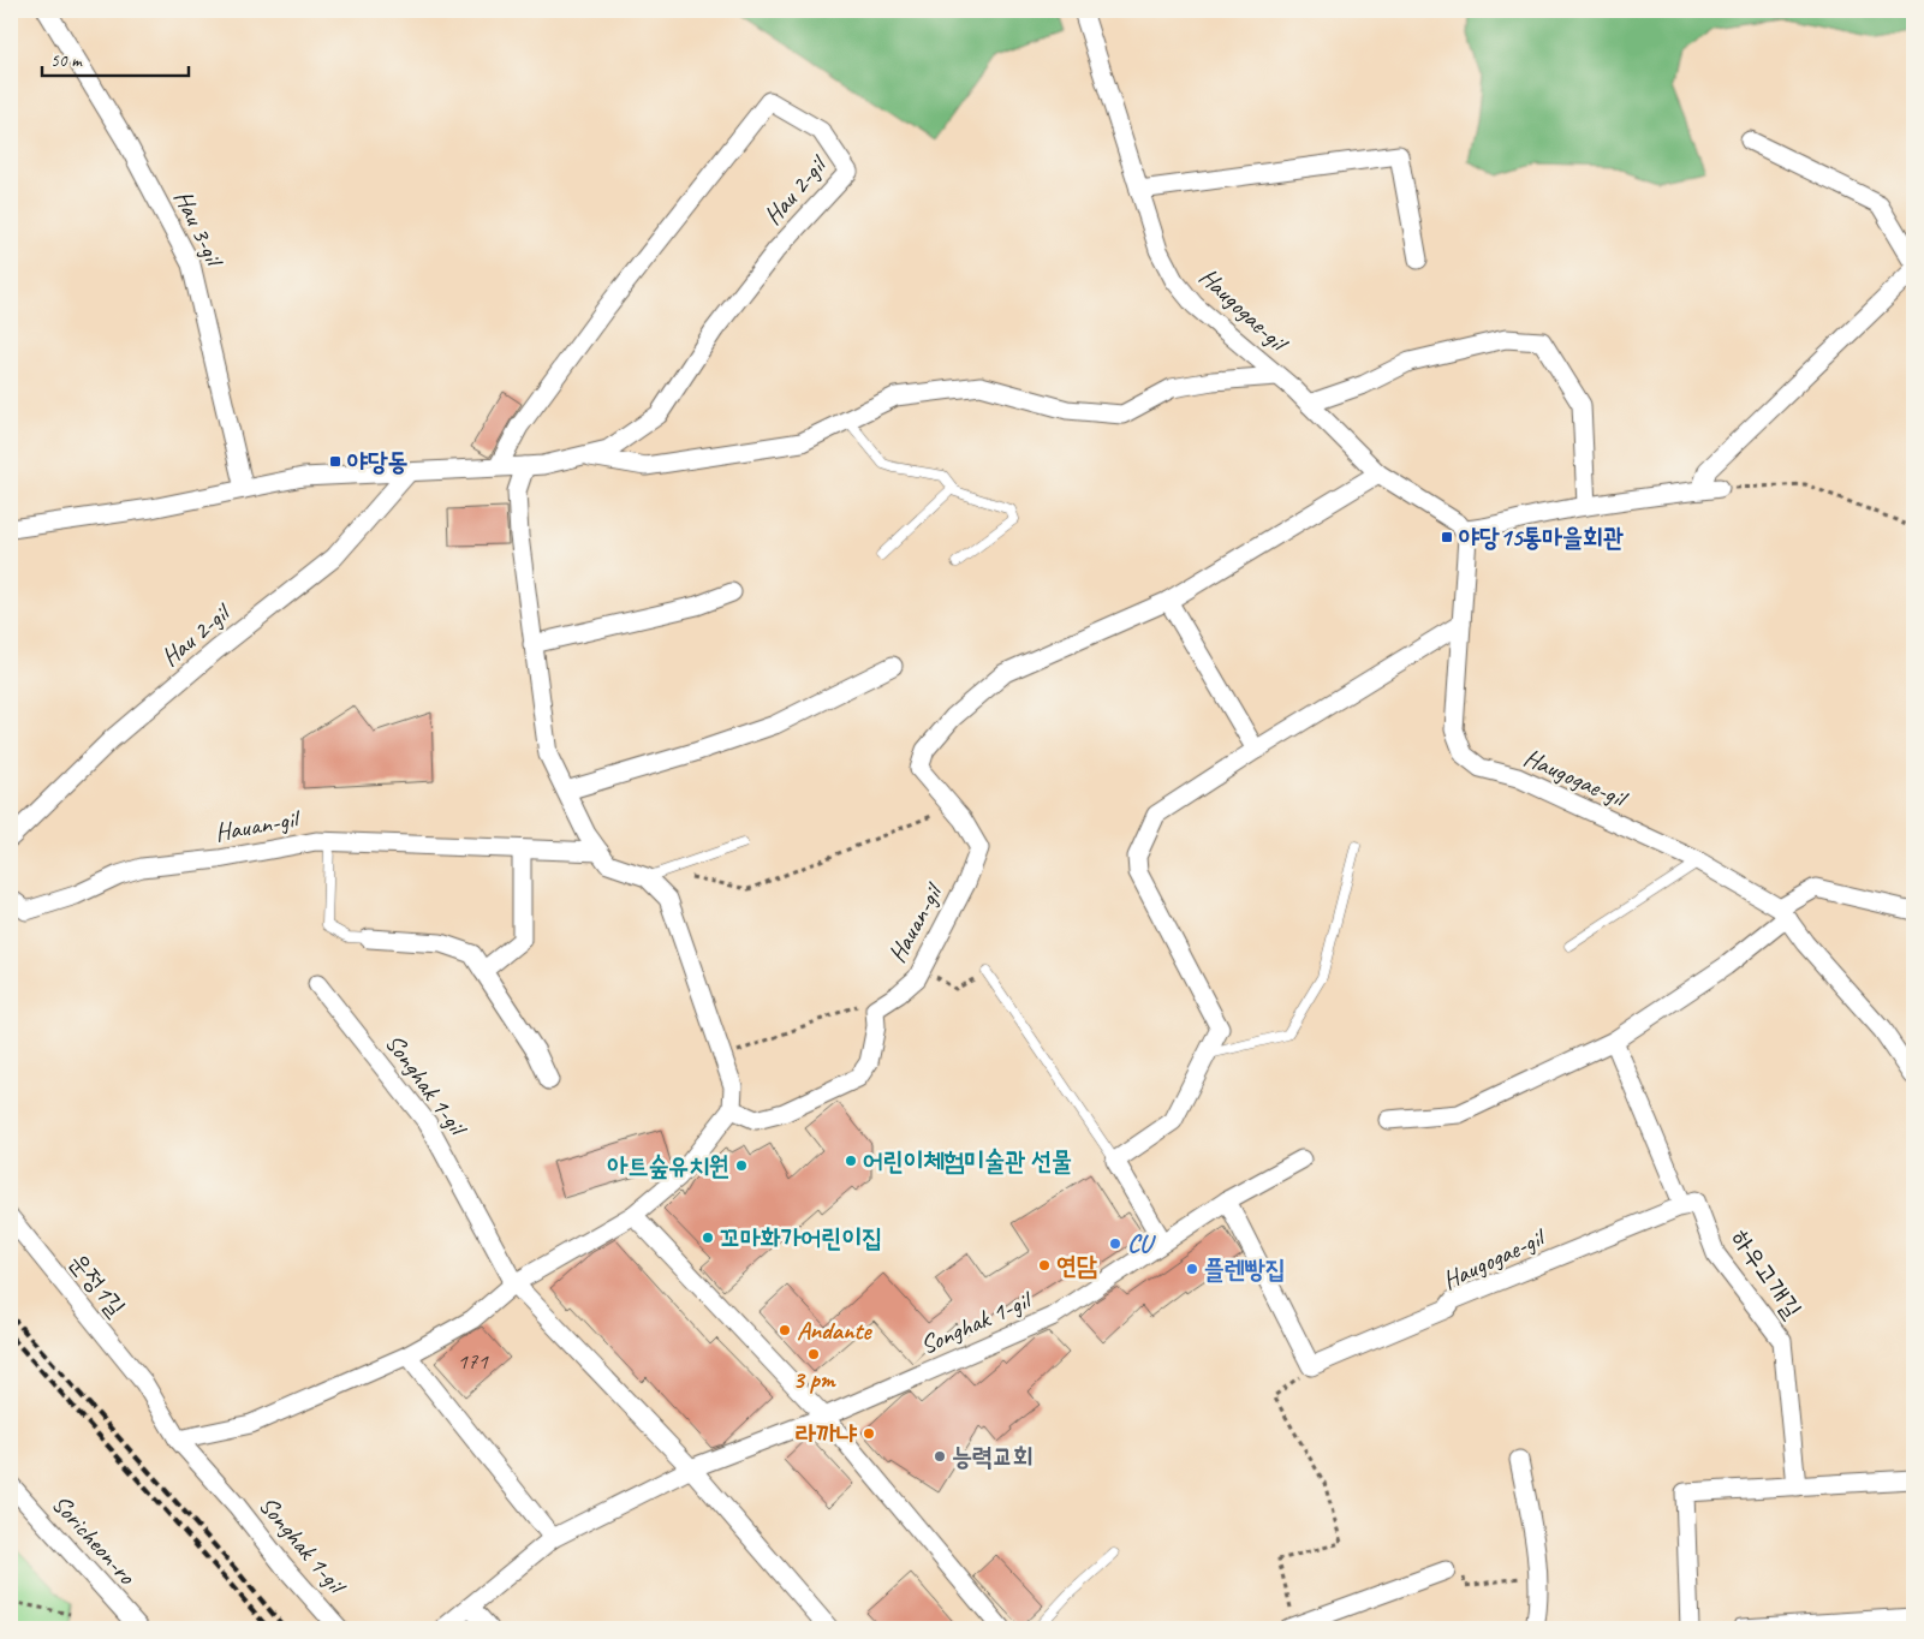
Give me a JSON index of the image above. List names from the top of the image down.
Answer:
{
  "streets": {
    "street": [
      "Hau 2-gil",
      "Hau 3-gil",
      "Haugogae-gil",
      "Hauan-gil",
      "Songhak 1-gil",
      "하우고개길",
      "운정1길",
      "Soricheon-ro"
    ]
  },
  "crossings": [
    ["Hau 2-gil", "Hau 3-gil"],
    ["Haugogae-gil", "하우고개길"],
    ["Songhak 1-gil", "운정1길"]
  ],
  "places": {
    "transit": ["야당동", "야당15통마을회관"],
    "other": [
      "어린이체험미술관 선물",
      "아트숲유치원",
      "꼬마화가어린이집",
      "CU",
      "연담",
      "플렌빵집",
      "Andante",
      "3 pm",
      "라까냐",
      "능력교회"
    ]
  },
  "house_numbers": ["171"],
  "scale_bar": "50 m"
}
